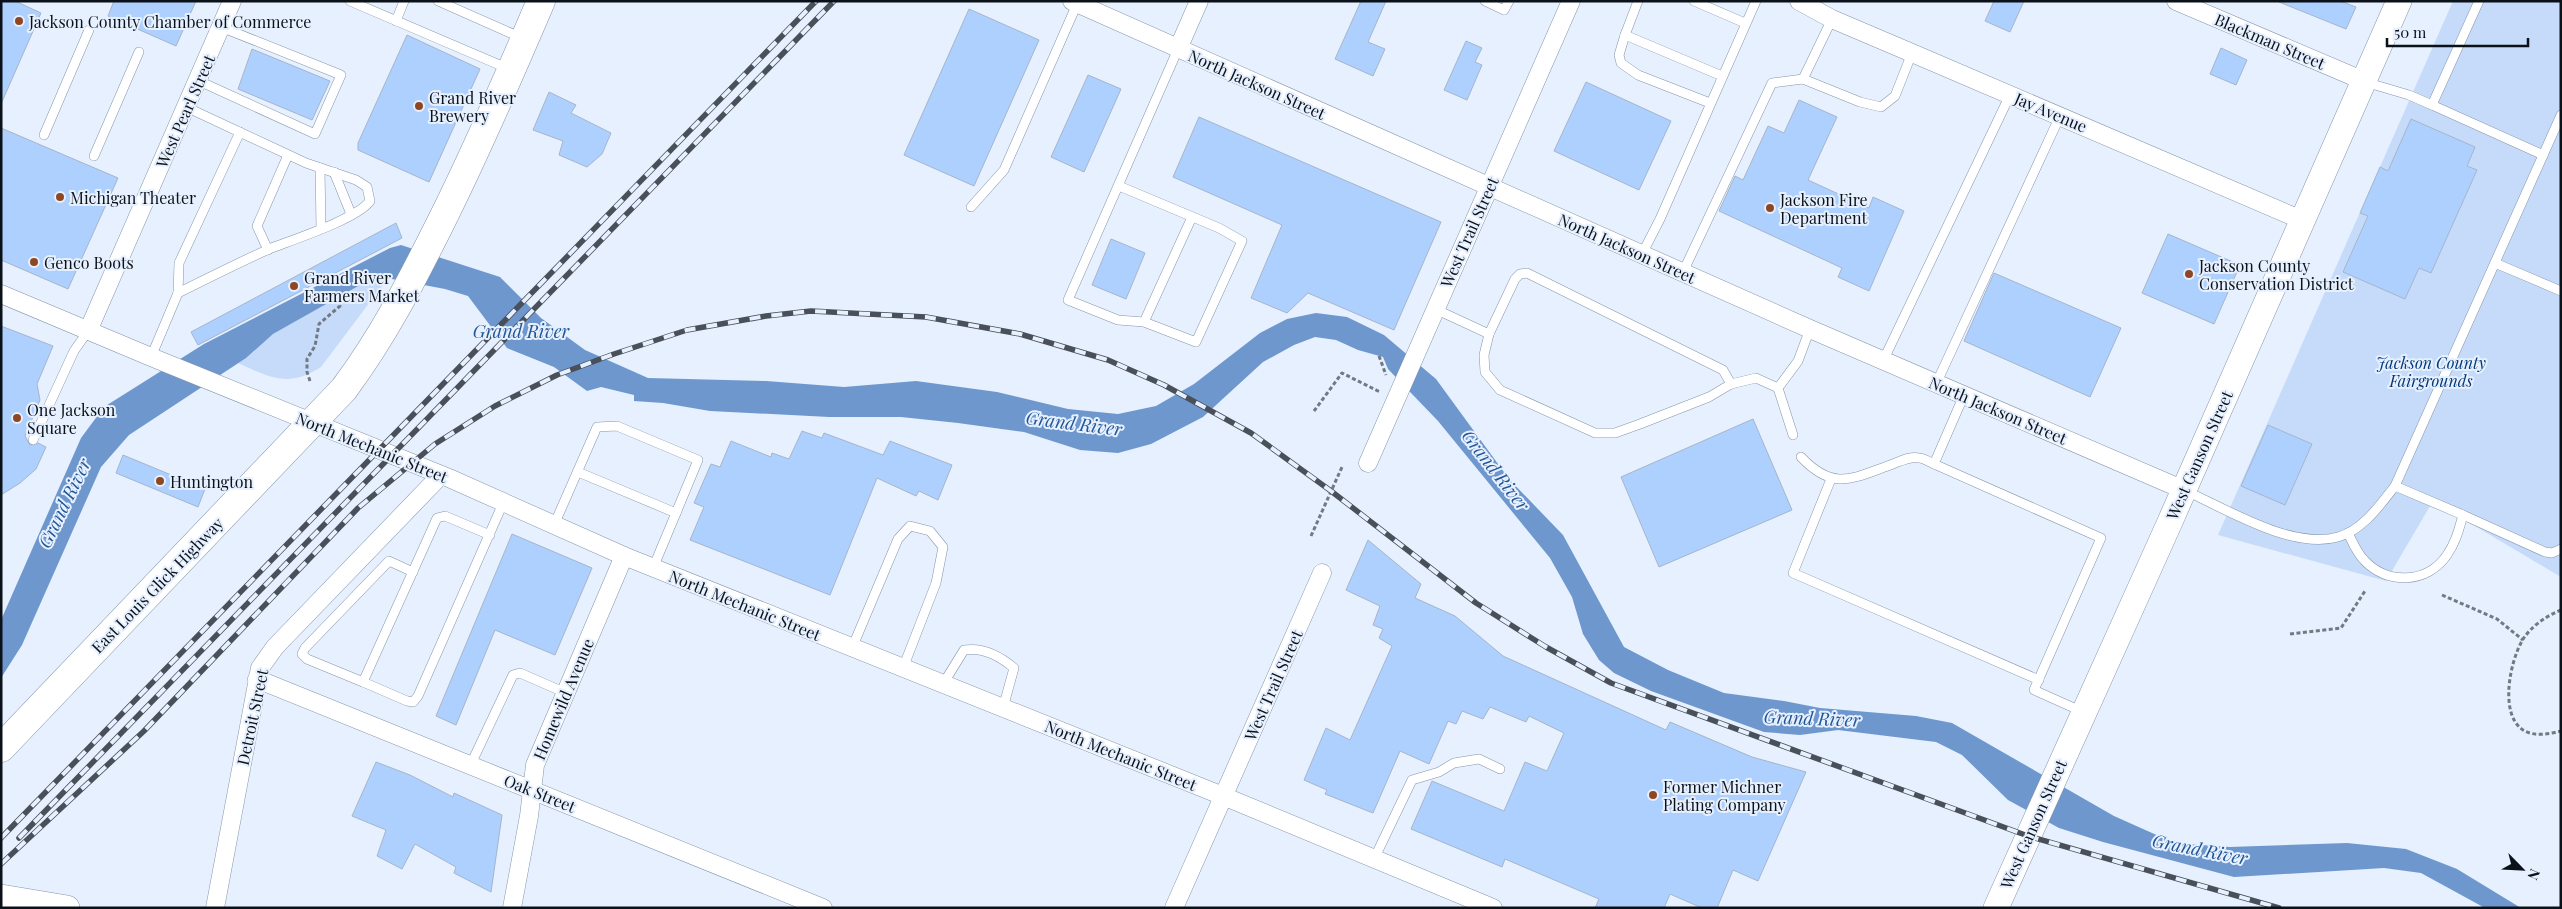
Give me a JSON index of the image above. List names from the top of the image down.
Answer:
{
  "streets": {
    "main road": ["East Louis Glick Highway"],
    "street": [
      "Blackman Street",
      "North Jackson Street",
      "West Pearl Street",
      "Jay Avenue",
      "West Trail Street",
      "North Mechanic Street",
      "West Ganson Street",
      "Homewild Avenue",
      "Detroit Street",
      "Oak Street"
    ]
  },
  "crossings": [
    ["Blackman Street", "West Ganson Street"],
    ["North Jackson Street", "West Trail Street"],
    ["North Jackson Street", "West Ganson Street"],
    ["West Pearl Street", "North Mechanic Street"],
    ["Jay Avenue", "West Ganson Street"],
    ["West Trail Street", "North Mechanic Street"],
    ["North Mechanic Street", "East Louis Glick Highway"],
    ["North Mechanic Street", "Homewild Avenue"],
    ["North Mechanic Street", "Detroit Street"],
    ["Homewild Avenue", "Oak Street"],
    ["Detroit Street", "Oak Street"]
  ],
  "water": ["Grand River"],
  "parks": ["Jackson County Fairgrounds"],
  "places": [
    "Jackson County Chamber of Commerce",
    "Grand River Brewery",
    "Michigan Theater",
    "Jackson Fire Department",
    "Genco Boots",
    "Jackson County Conservation District",
    "Grand River Farmers Market",
    "One Jackson Square",
    "Huntington",
    "Former Michner Plating Company"
  ],
  "scale_bar": "50 m",
  "north": "bottom right"
}
